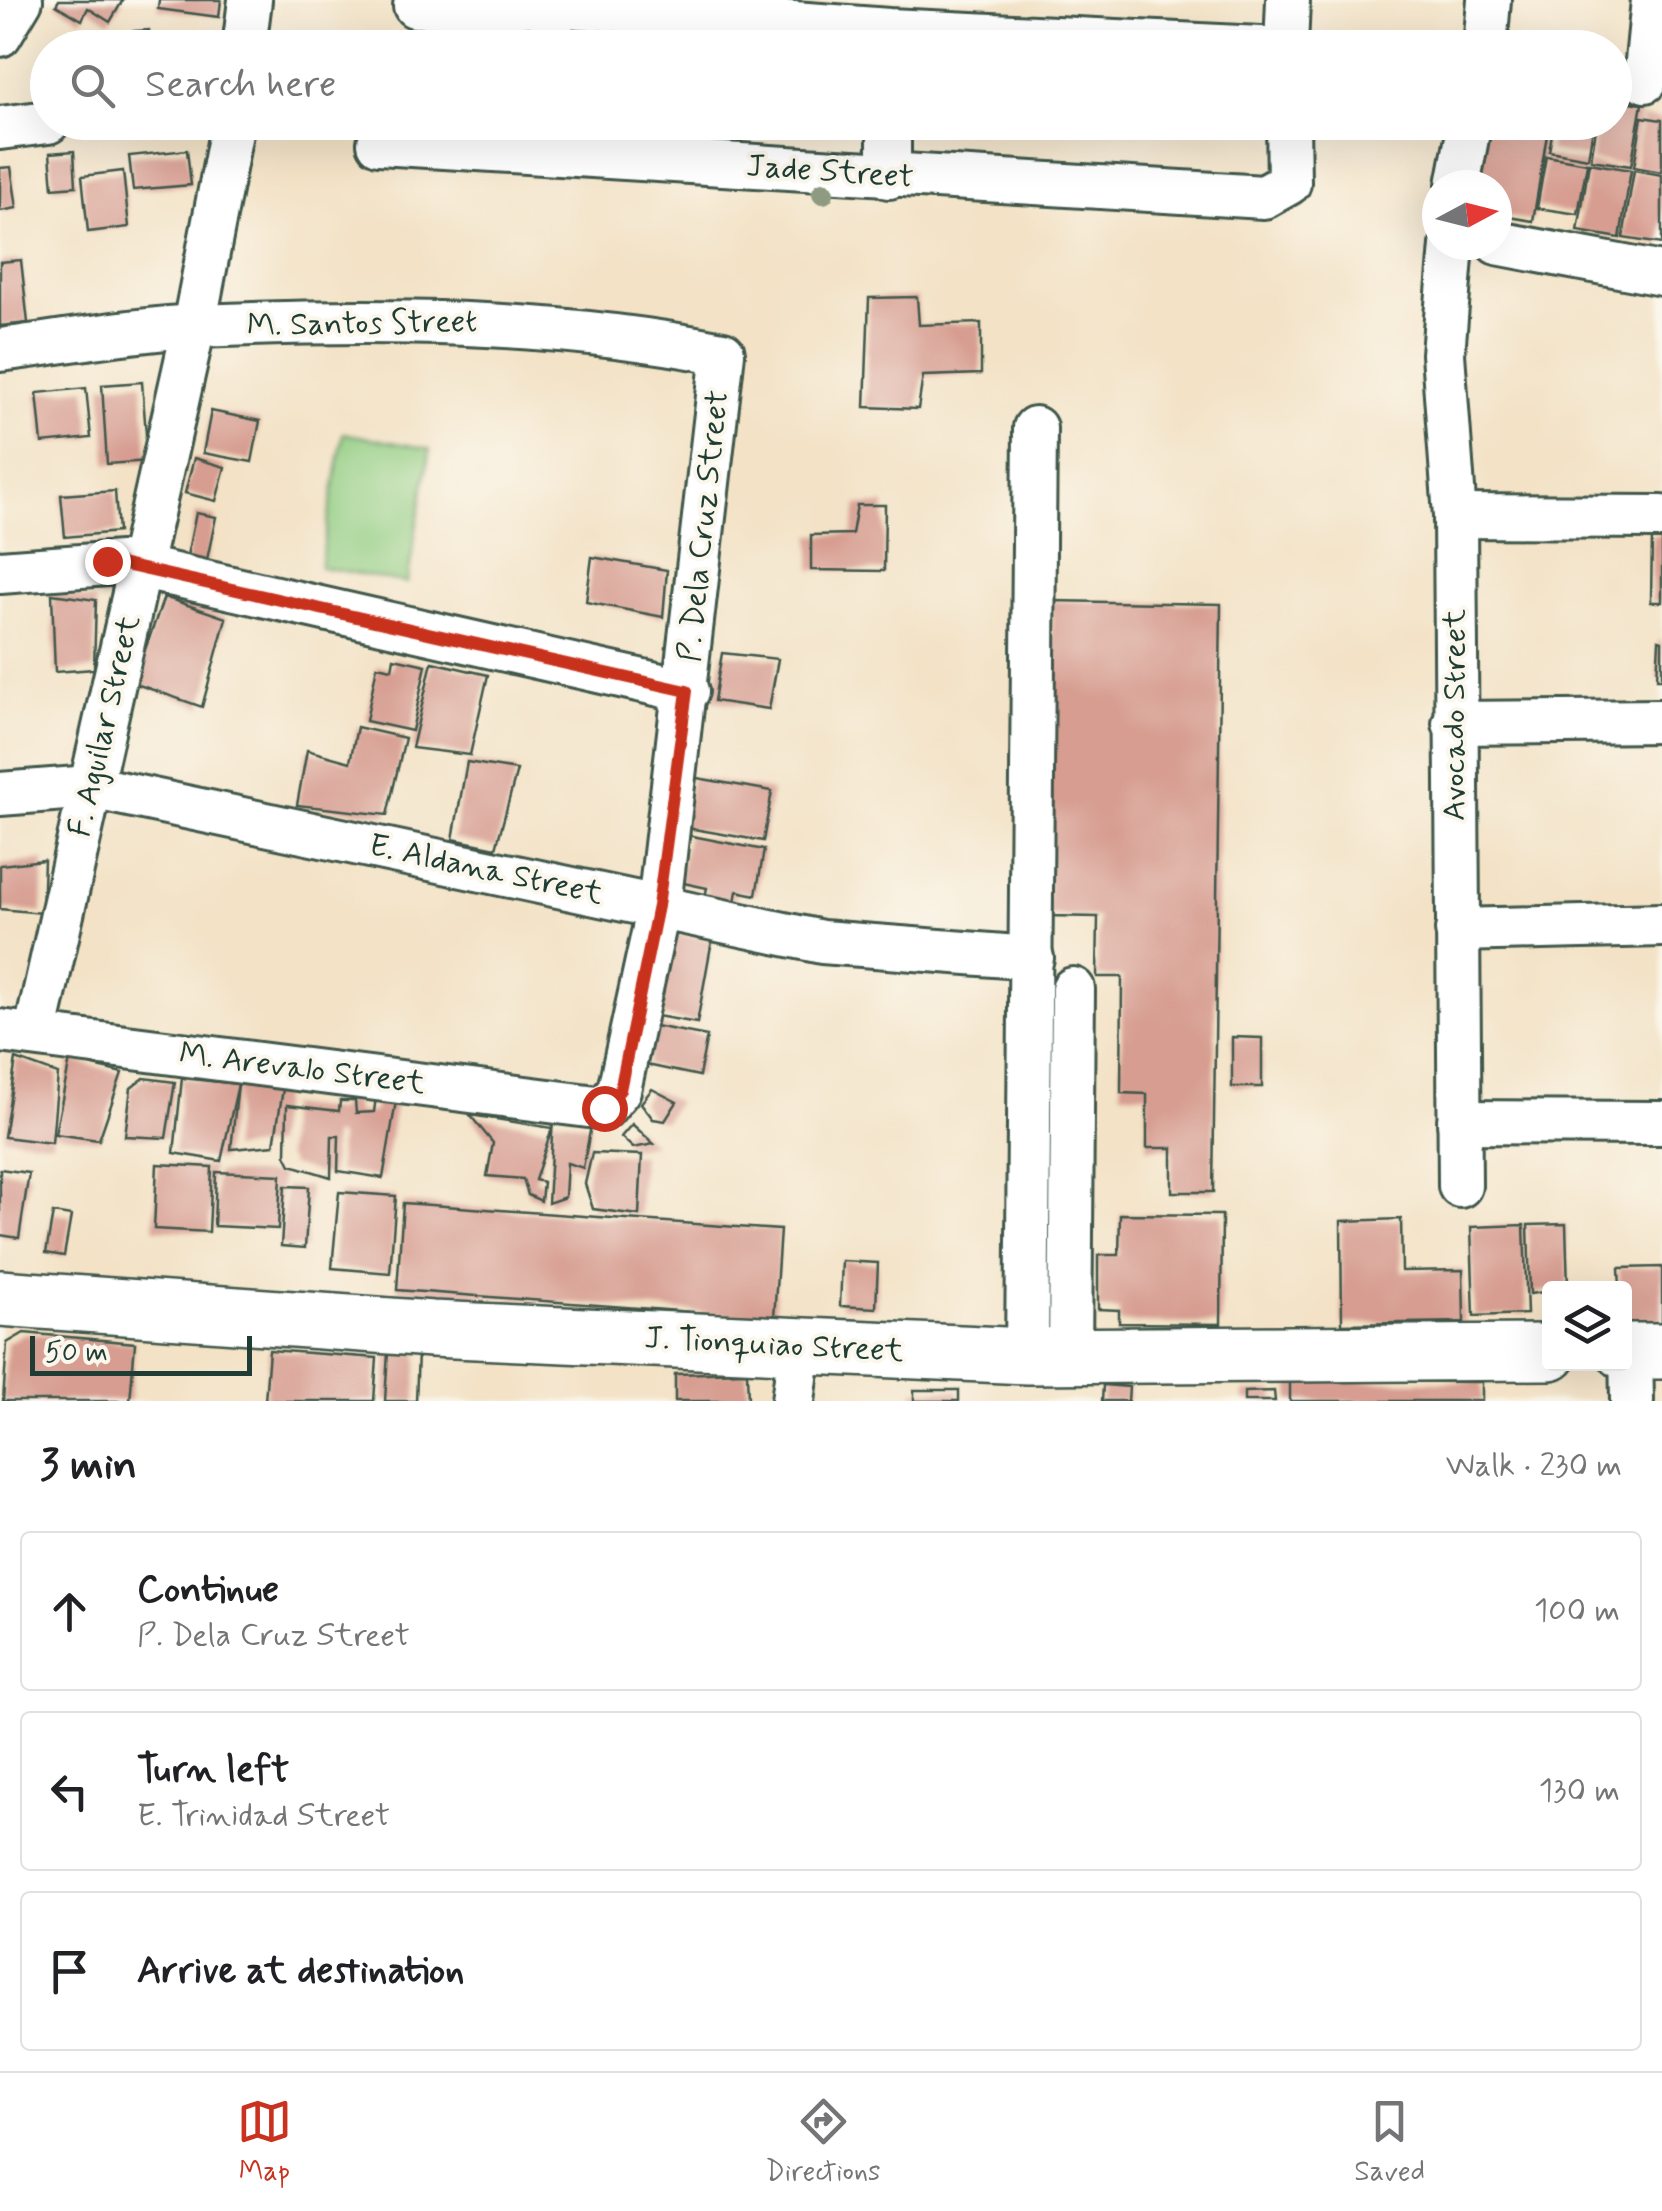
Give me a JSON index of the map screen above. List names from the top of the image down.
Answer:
{
  "streets": {
    "main road": ["J. Tionquiao Street"],
    "street": [
      "Jade Street",
      "M. Santos Street",
      "P. Dela Cruz Street",
      "Avocado Street",
      "F. Aguilar Street",
      "E. Aldana Street",
      "M. Arevalo Street"
    ]
  },
  "crossings": [
    ["M. Santos Street", "P. Dela Cruz Street"],
    ["M. Santos Street", "F. Aguilar Street"],
    ["P. Dela Cruz Street", "E. Aldana Street"],
    ["P. Dela Cruz Street", "M. Arevalo Street"],
    ["F. Aguilar Street", "E. Aldana Street"],
    ["F. Aguilar Street", "M. Arevalo Street"]
  ],
  "scale_bar": "50 m",
  "north": "right",
  "page": {
    "search": "Search here",
    "scale": "50 m",
    "heading": ["3 min", "Walk · 230 m"],
    "list": [
      ["Continue", "P. Dela Cruz Street", "100 m"],
      ["Turn left", "E. Trinidad Street", "130 m"],
      "Arrive at destination"
    ],
    "nav": ["Map", "Directions", "Saved"]
  }
}
